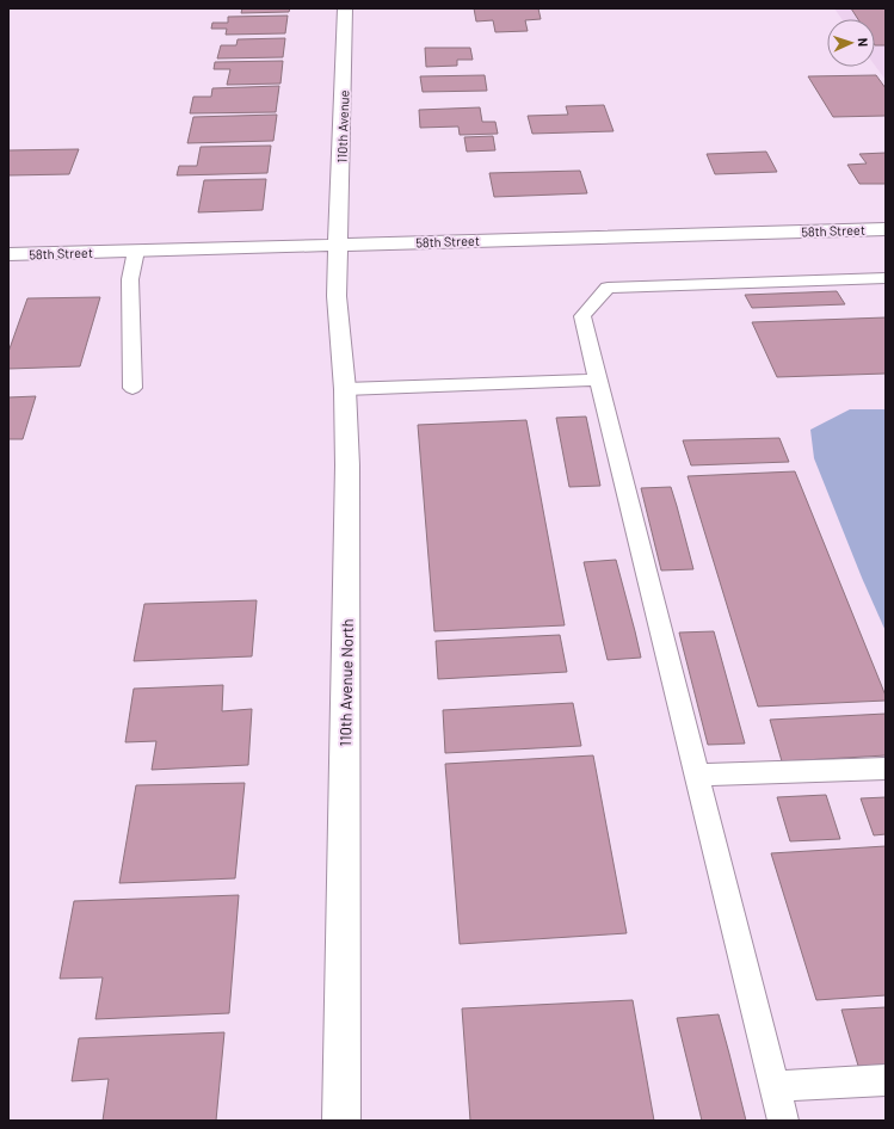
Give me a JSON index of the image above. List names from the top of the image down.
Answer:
{
  "streets": {
    "street": ["110th Avenue", "58th Street", "110th Avenue North"]
  },
  "crossings": [
    ["110th Avenue", "58th Street"],
    ["110th Avenue", "110th Avenue North"],
    ["58th Street", "110th Avenue North"]
  ],
  "north": "right"
}
